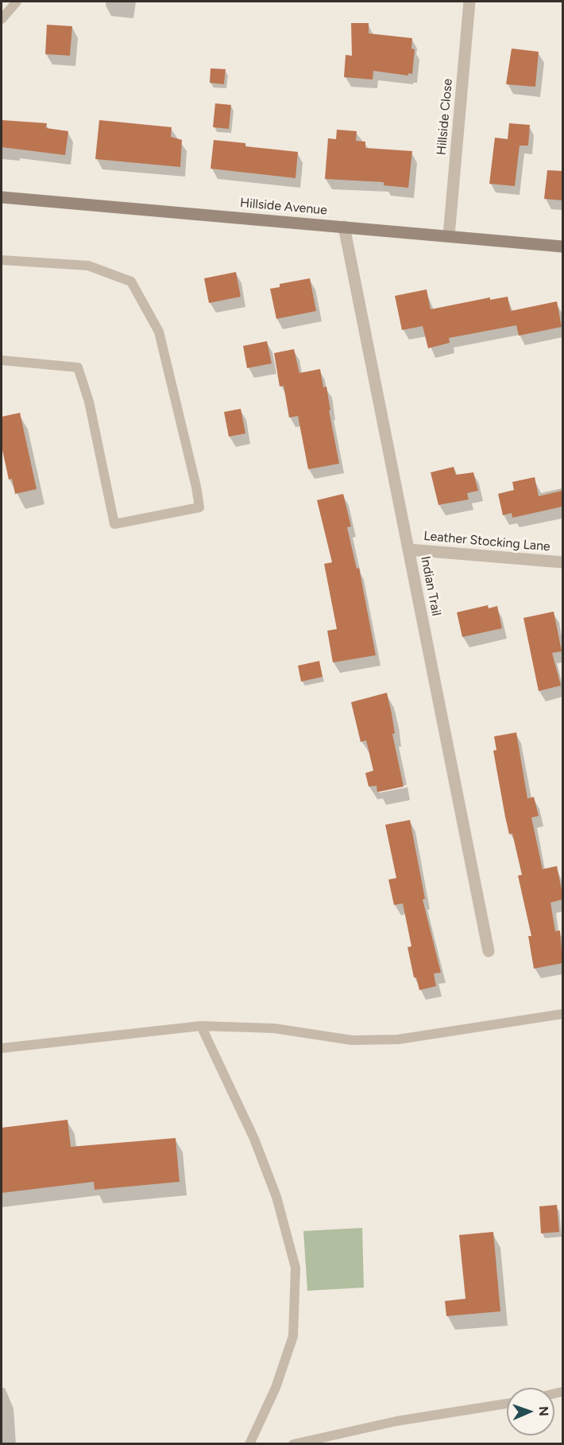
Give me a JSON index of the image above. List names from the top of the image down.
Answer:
{
  "streets": {
    "main road": ["Hillside Avenue"],
    "street": ["Hillside Close", "Leather Stocking Lane", "Indian Trail"]
  },
  "crossings": [
    ["Hillside Close", "Hillside Avenue"],
    ["Hillside Avenue", "Indian Trail"],
    ["Leather Stocking Lane", "Indian Trail"]
  ],
  "north": "right"
}
